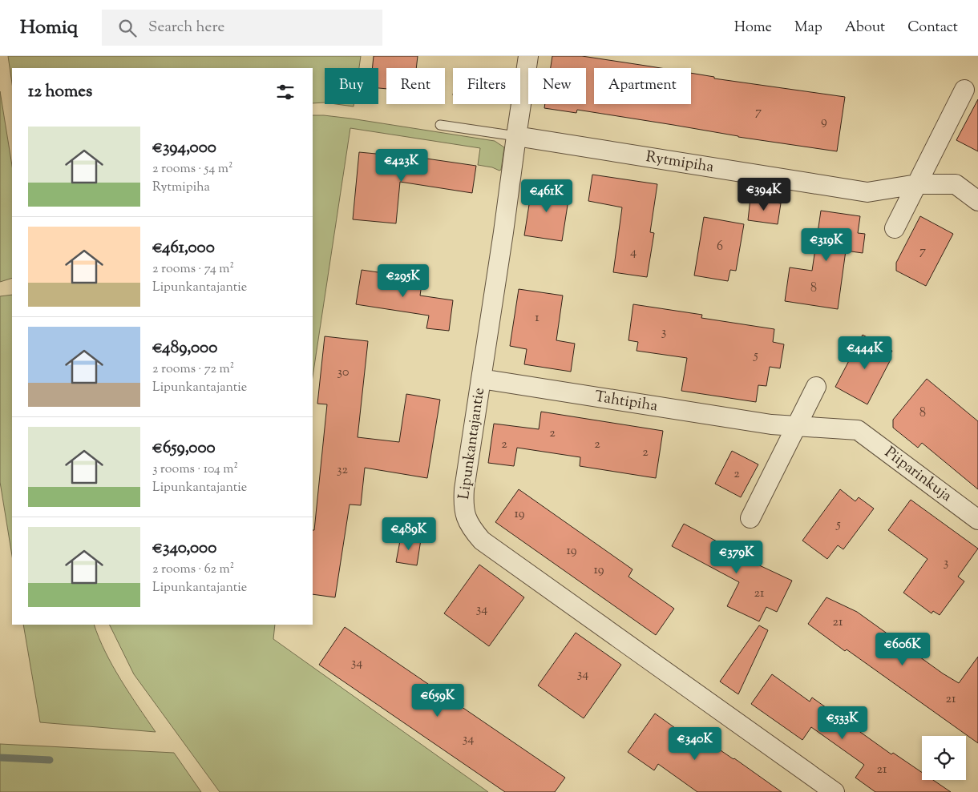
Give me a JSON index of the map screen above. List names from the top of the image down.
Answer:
{
  "streets": {
    "street": [
      "Rytmipiha",
      "Tahtipiha",
      "Lipunkantajantie",
      "Piiparinkuja"
    ]
  },
  "crossings": [
    ["Rytmipiha", "Lipunkantajantie"],
    ["Tahtipiha", "Lipunkantajantie"],
    ["Tahtipiha", "Piiparinkuja"]
  ],
  "house_numbers": [
    "7",
    "9",
    "6",
    "7",
    "4",
    "8",
    "1",
    "3",
    "5",
    "30",
    "8",
    "2",
    "2",
    "2",
    "2",
    "32",
    "2",
    "19",
    "5",
    "19",
    "3",
    "19",
    "21",
    "34",
    "21",
    "34",
    "34",
    "21",
    "34",
    "21"
  ],
  "page": {
    "header": "Homiq",
    "search": "Search here",
    "nav": [
      "Home",
      "Map",
      "About",
      "Contact"
    ],
    "chip": [
      "Buy",
      "Rent",
      "Filters",
      "New",
      "Apartment"
    ],
    "heading": "12 homes",
    "list": [
      {
        "name": "€394,000",
        "note": "2 rooms · 54 m² · Rytmipiha"
      },
      {
        "name": "€461,000",
        "note": "2 rooms · 74 m² · Lipunkantajantie"
      },
      {
        "name": "€489,000",
        "note": "2 rooms · 72 m² · Lipunkantajantie"
      },
      {
        "name": "€659,000",
        "note": "3 rooms · 104 m² · Lipunkantajantie"
      },
      {
        "name": "€340,000",
        "note": "2 rooms · 62 m² · Lipunkantajantie"
      }
    ],
    "price": [
      "€423K",
      "€394K",
      "€461K",
      "€319K",
      "€295K",
      "€444K",
      "€489K",
      "€379K",
      "€606K",
      "€659K",
      "€533K",
      "€340K"
    ]
  }
}
